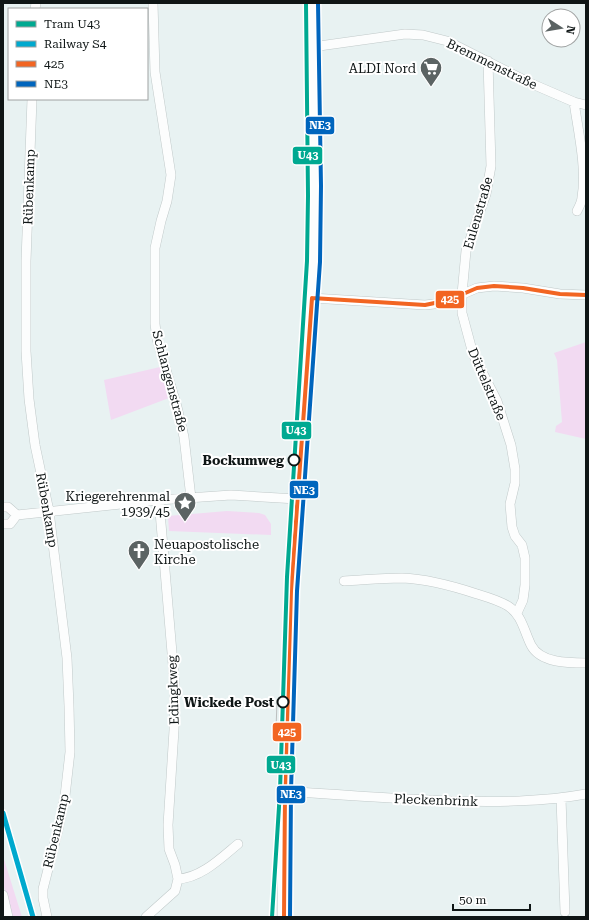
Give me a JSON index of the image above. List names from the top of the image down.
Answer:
{
  "streets": {
    "street": [
      "Bremmenstraße",
      "Rübenkamp",
      "Eulenstraße",
      "Schlangenstraße",
      "Düttelstraße",
      "Edingkweg",
      "Pleckenbrink"
    ]
  },
  "crossings": [
    ["Bremmenstraße", "Eulenstraße"],
    ["Eulenstraße", "Düttelstraße"]
  ],
  "places": {
    "supermarket": ["ALDI Nord"],
    "other": ["Bockumweg", "Wickede Post"],
    "place": ["Kriegerehrenmal 1939/45"],
    "church": ["Neuapostolische Kirche"]
  },
  "lines": [
    "tram line U43",
    "transit line NE3",
    "transit line 425",
    "rail line S4"
  ],
  "legend": [
    "Tram U43",
    "Railway S4",
    "425",
    "NE3"
  ],
  "scale_bar": "50 m",
  "north": "right"
}
